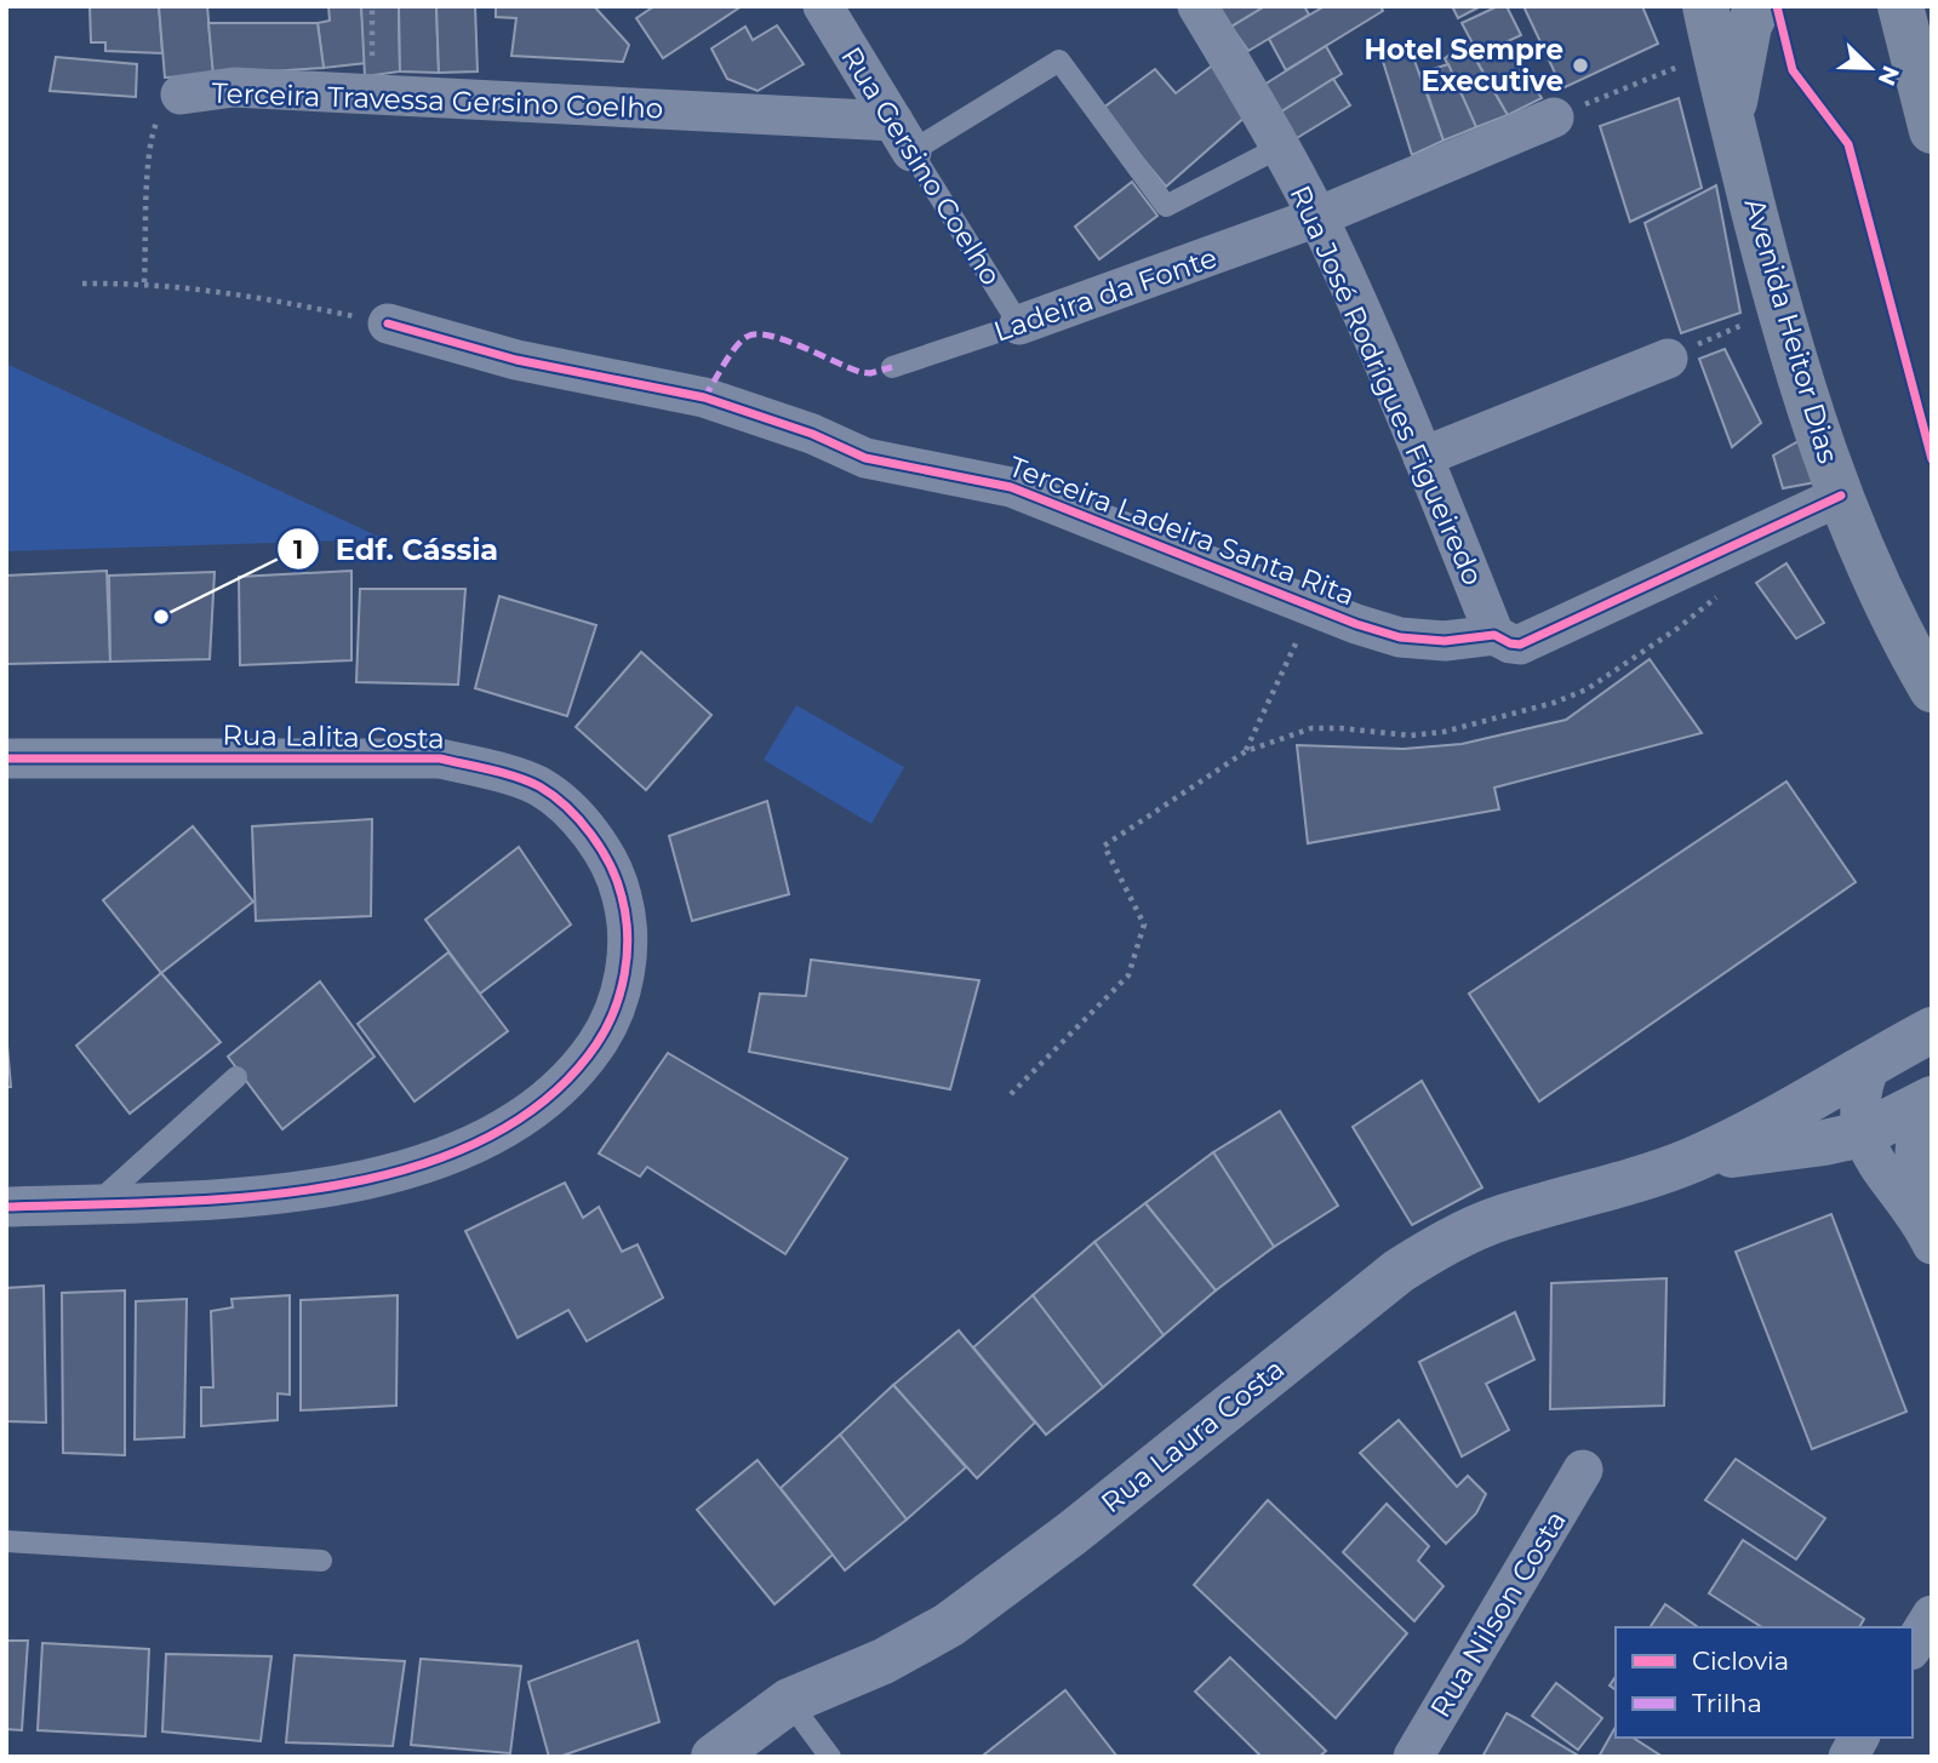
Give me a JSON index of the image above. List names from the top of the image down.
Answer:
{
  "streets": {
    "main road": ["Avenida Heitor Dias"],
    "street": [
      "Terceira Travessa Gersino Coelho",
      "Rua Gersino Coelho",
      "Ladeira da Fonte",
      "Rua José Rodrigues Figueiredo",
      "Terceira Ladeira Santa Rita",
      "Rua Lalita Costa",
      "Rua Laura Costa",
      "Rua Nilson Costa"
    ]
  },
  "crossings": [
    ["Terceira Travessa Gersino Coelho", "Rua Gersino Coelho"],
    ["Rua Gersino Coelho", "Ladeira da Fonte"],
    ["Ladeira da Fonte", "Rua José Rodrigues Figueiredo"],
    ["Avenida Heitor Dias", "Terceira Ladeira Santa Rita"],
    ["Rua José Rodrigues Figueiredo", "Terceira Ladeira Santa Rita"]
  ],
  "places": ["Hotel Sempre Executive", "Edf. Cássia"],
  "legend": ["Ciclovia", "Trilha"],
  "north": "bottom right"
}
